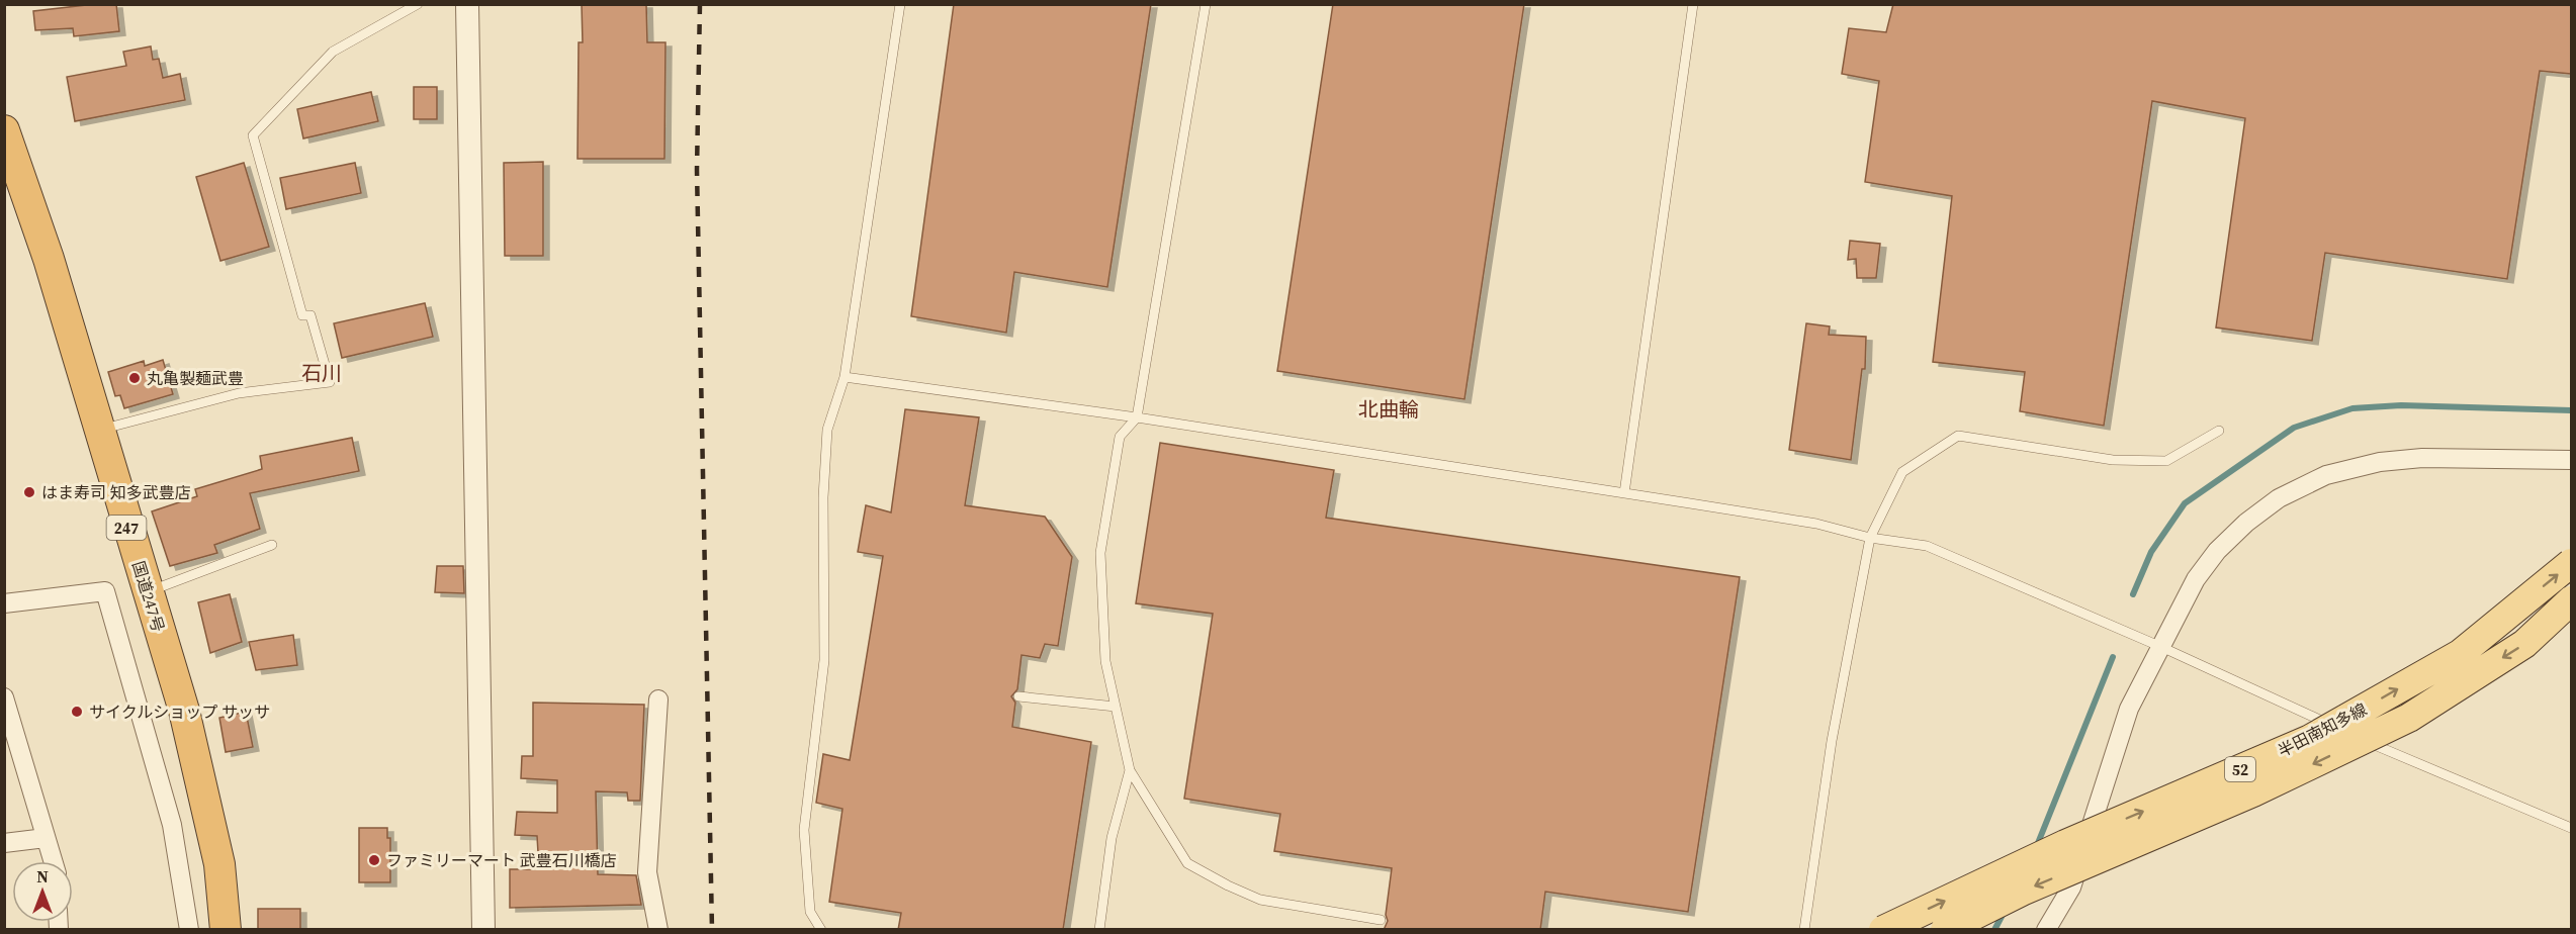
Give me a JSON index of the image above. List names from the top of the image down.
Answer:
{
  "streets": {
    "highway": ["247", "国道247号"],
    "main road": ["半田南知多線", "52"]
  },
  "districts": ["石川", "北曲輪"],
  "places": [
    "丸亀製麺武豊",
    "はま寿司 知多武豊店",
    "サイクルショップ サッサ",
    "ファミリーマート 武豊石川橋店"
  ],
  "north": "top"
}
